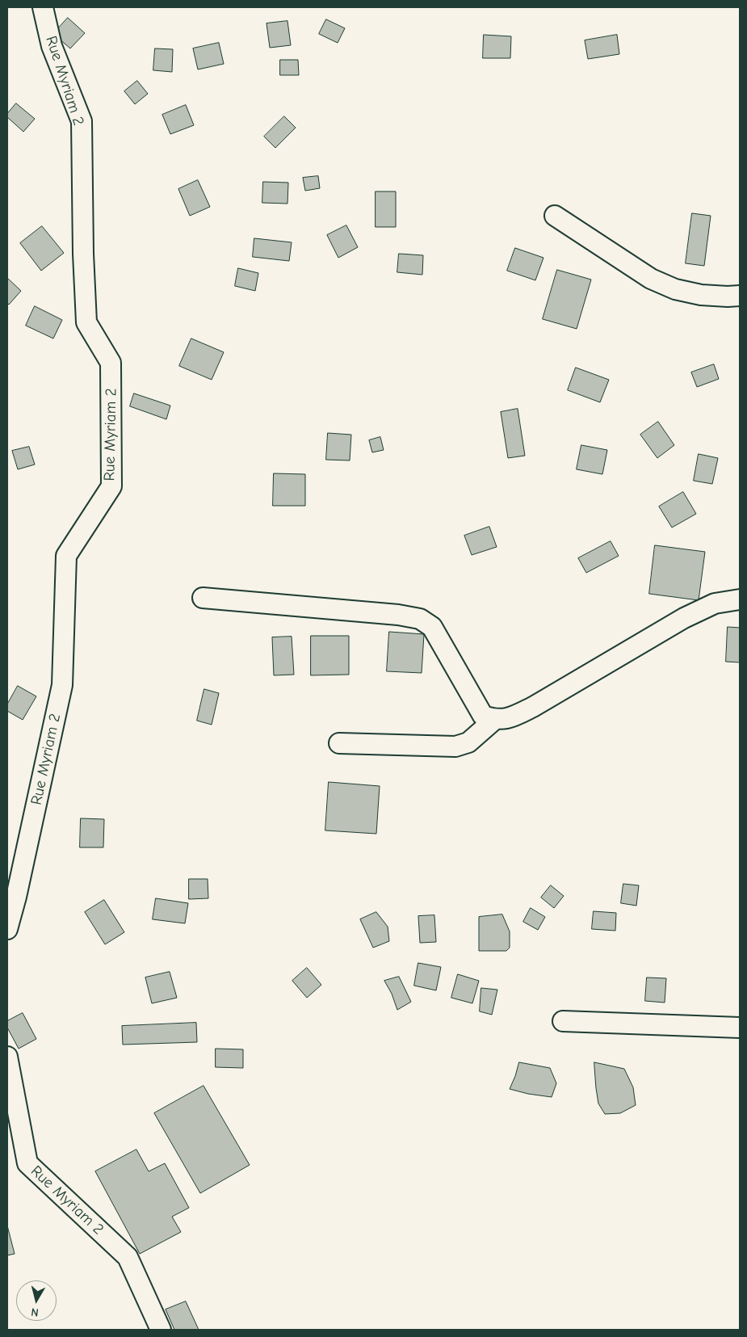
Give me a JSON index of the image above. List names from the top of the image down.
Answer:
{
  "streets": {
    "street": ["Rue Myriam 2"]
  },
  "north": "bottom"
}
